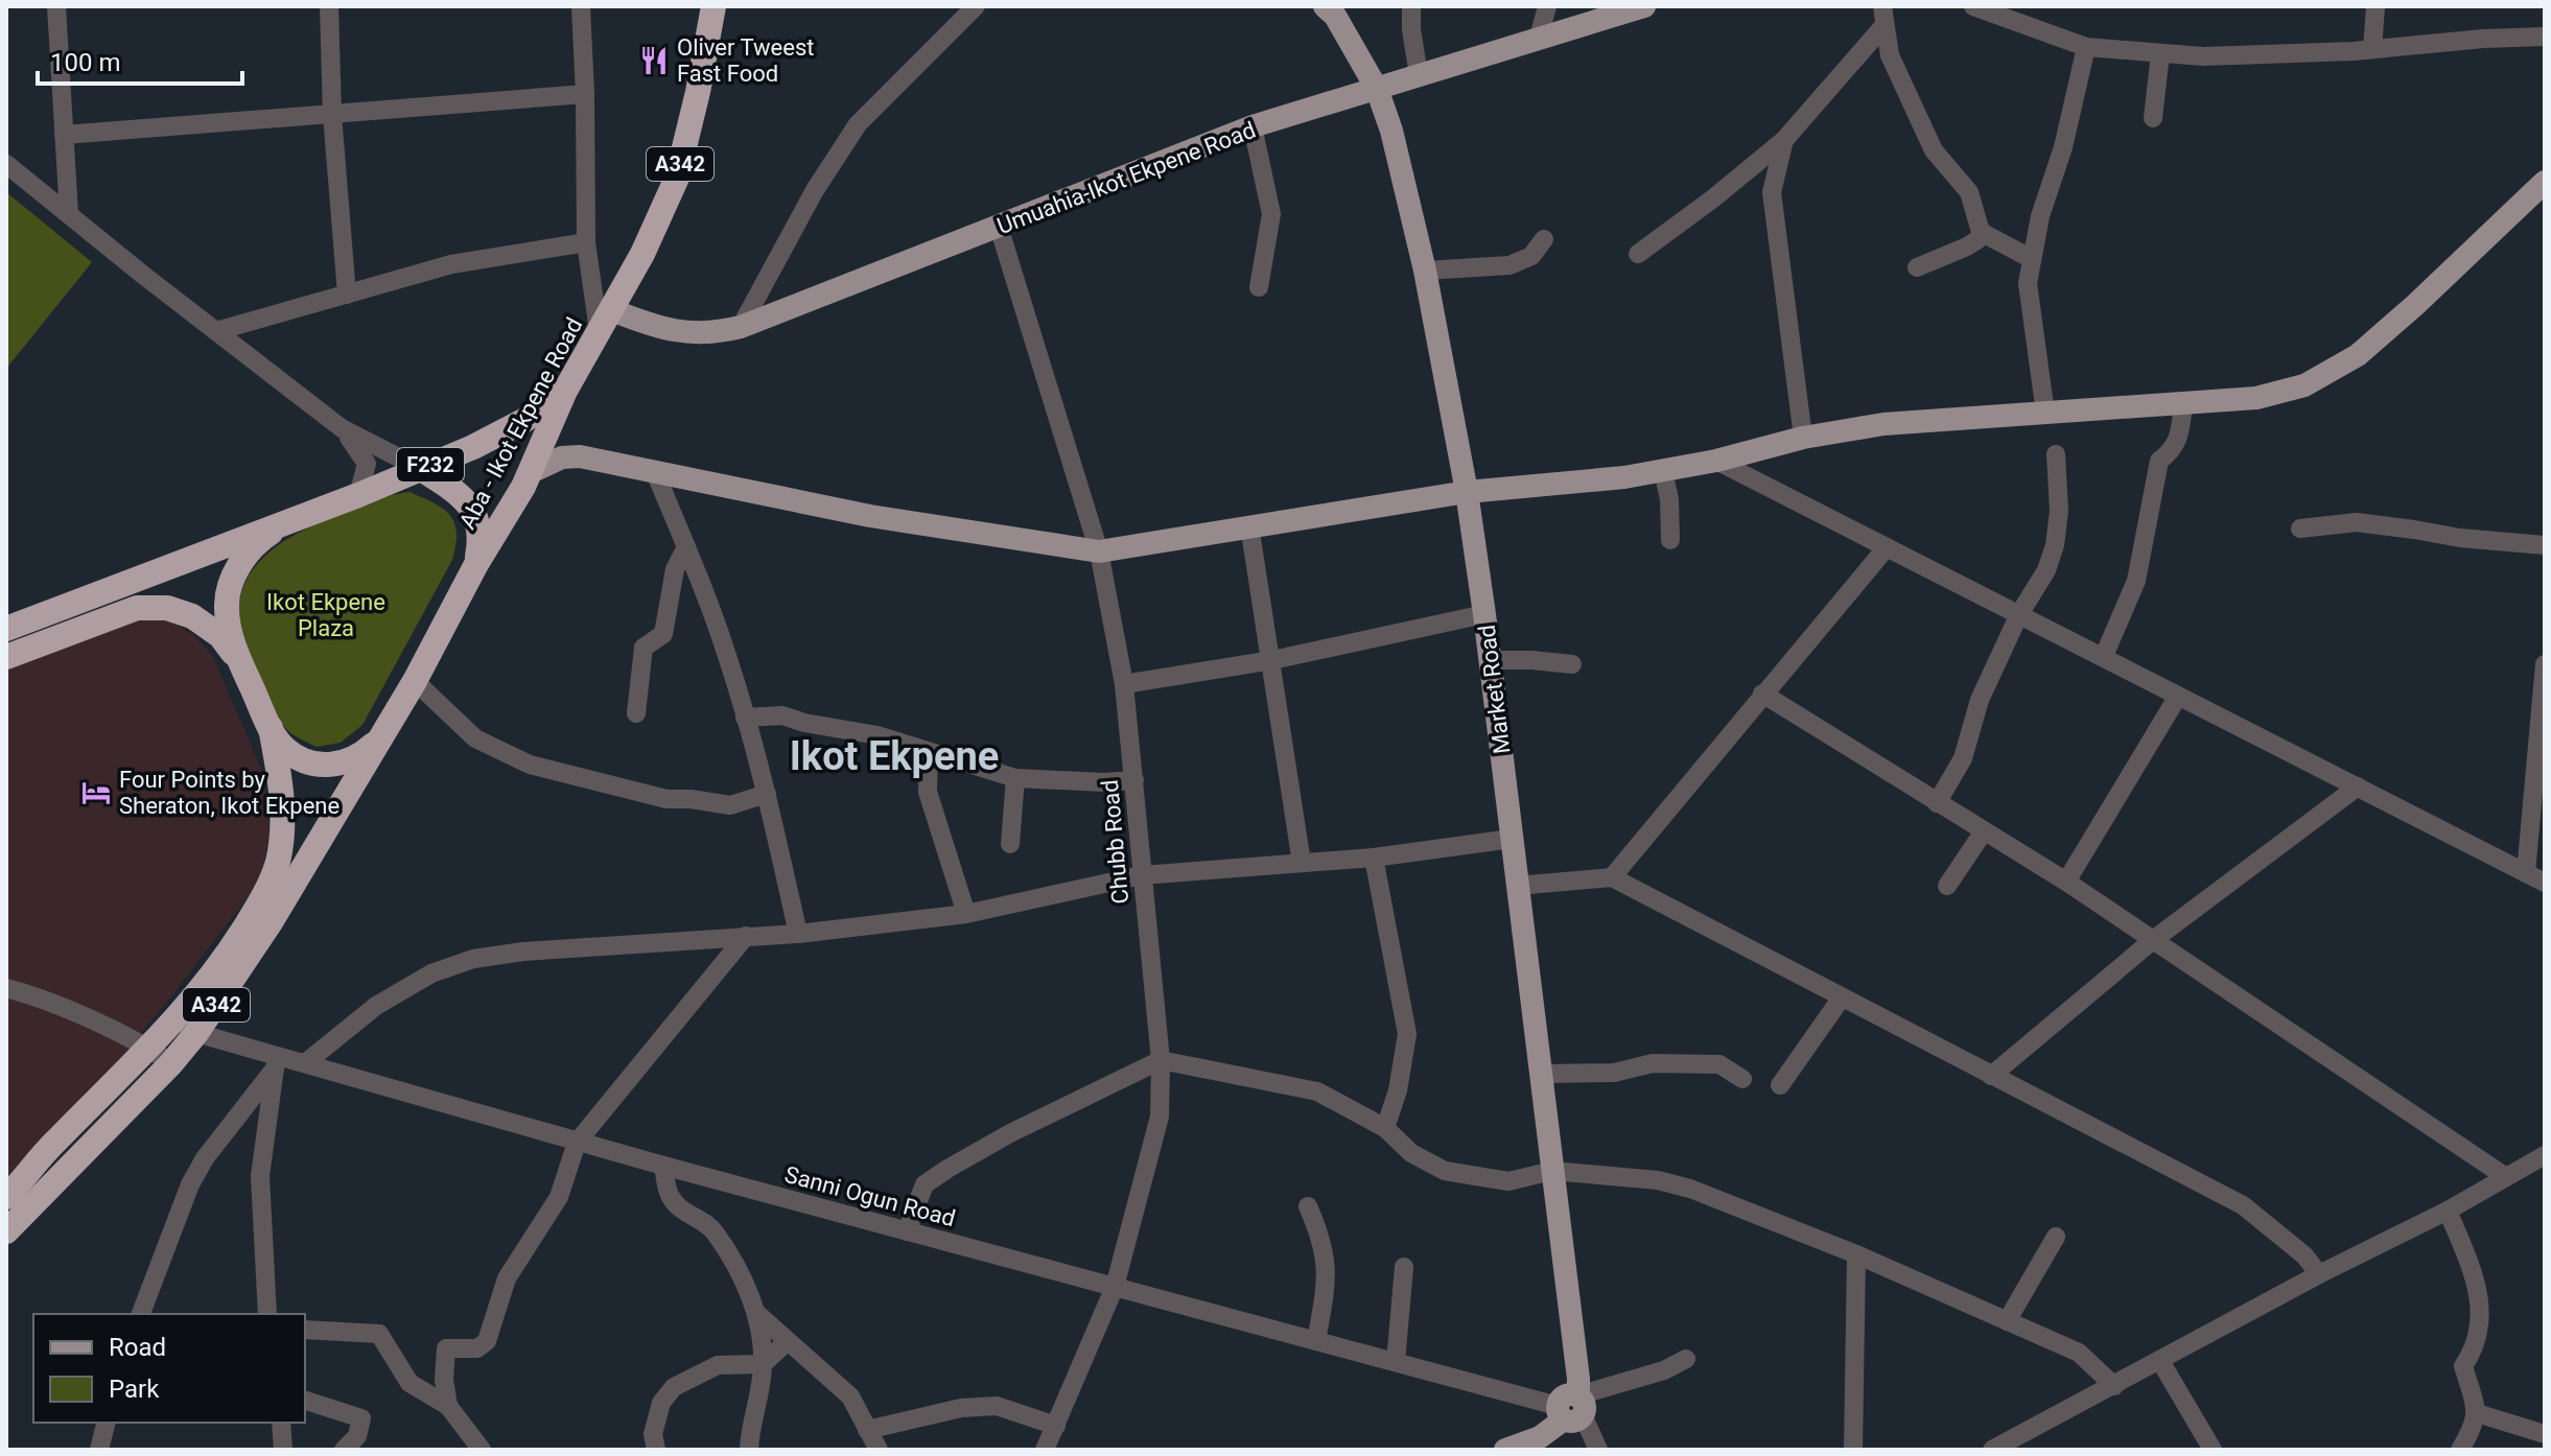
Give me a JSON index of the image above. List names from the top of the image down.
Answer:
{
  "streets": {
    "highway": ["A342", "Aba - Ikot Ekpene Road", "F232"],
    "main road": ["Umuahia-Ikot Ekpene Road", "Market Road"],
    "street": ["Chubb Road", "Sanni Ogun Road"]
  },
  "crossings": [
    ["A342", "Aba - Ikot Ekpene Road"],
    ["A342", "F232"],
    ["A342", "Sanni Ogun Road"],
    ["Umuahia-Ikot Ekpene Road", "Aba - Ikot Ekpene Road"],
    ["Umuahia-Ikot Ekpene Road", "Market Road"],
    ["Umuahia-Ikot Ekpene Road", "Chubb Road"],
    ["Aba - Ikot Ekpene Road", "F232"],
    ["Aba - Ikot Ekpene Road", "Sanni Ogun Road"],
    ["Market Road", "Sanni Ogun Road"],
    ["Chubb Road", "Sanni Ogun Road"]
  ],
  "districts": ["Ikot Ekpene"],
  "parks": ["Ikot Ekpene Plaza"],
  "places": {
    "restaurant": ["Oliver Tweest Fast Food"],
    "hotel": ["Four Points by Sheraton, Ikot Ekpene"]
  },
  "legend": ["Road", "Park"],
  "scale_bar": "100 m"
}
